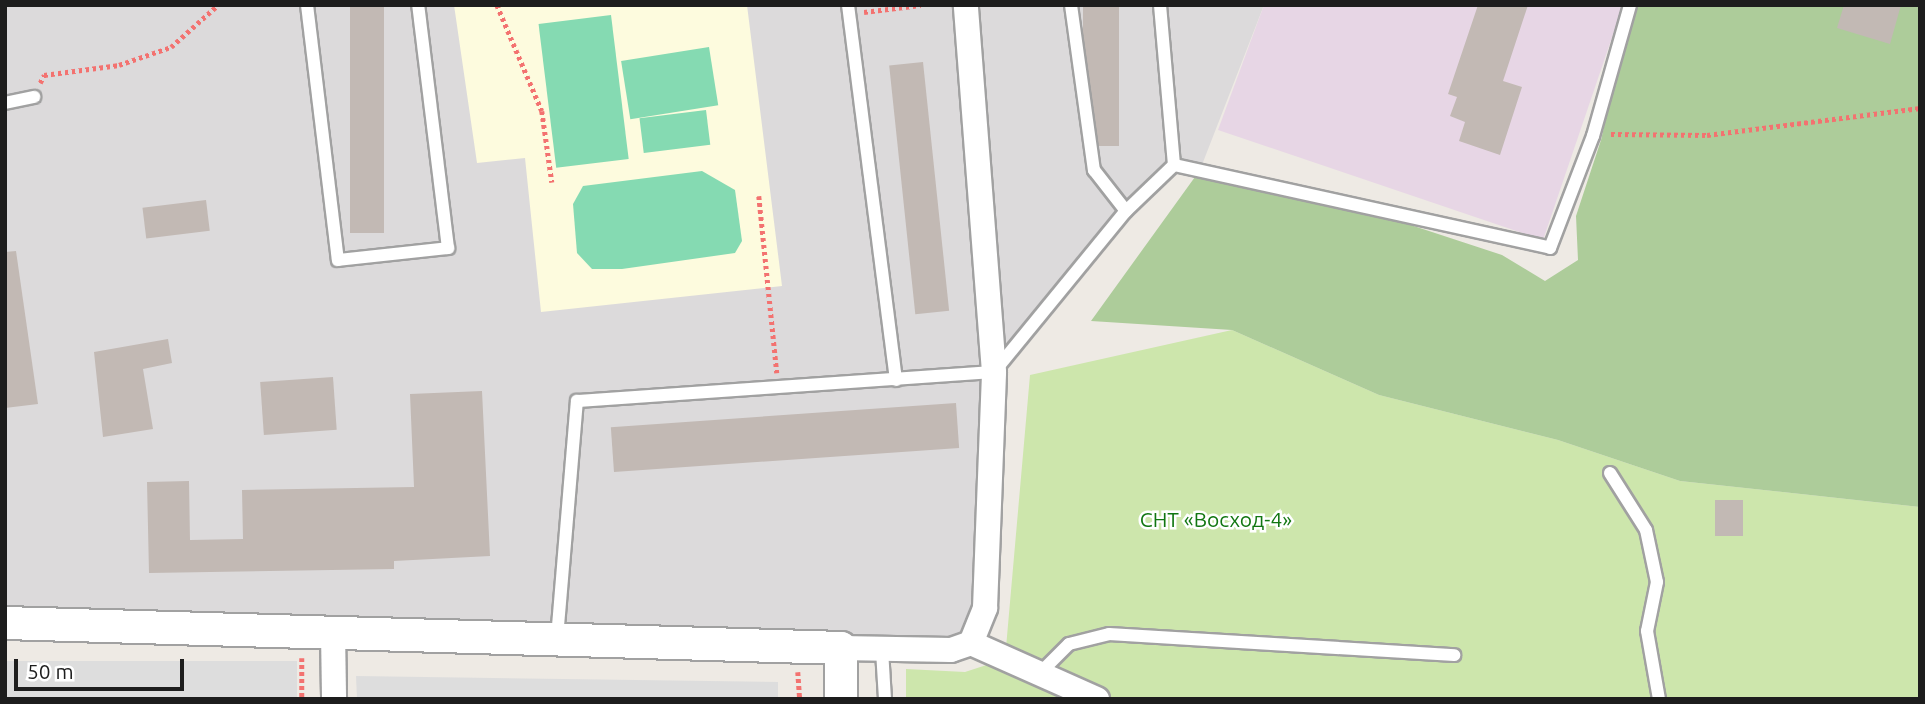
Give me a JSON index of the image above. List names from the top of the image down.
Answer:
{
  "parks": ["СНТ «Восход-4»"],
  "scale_bar": "50 m"
}
